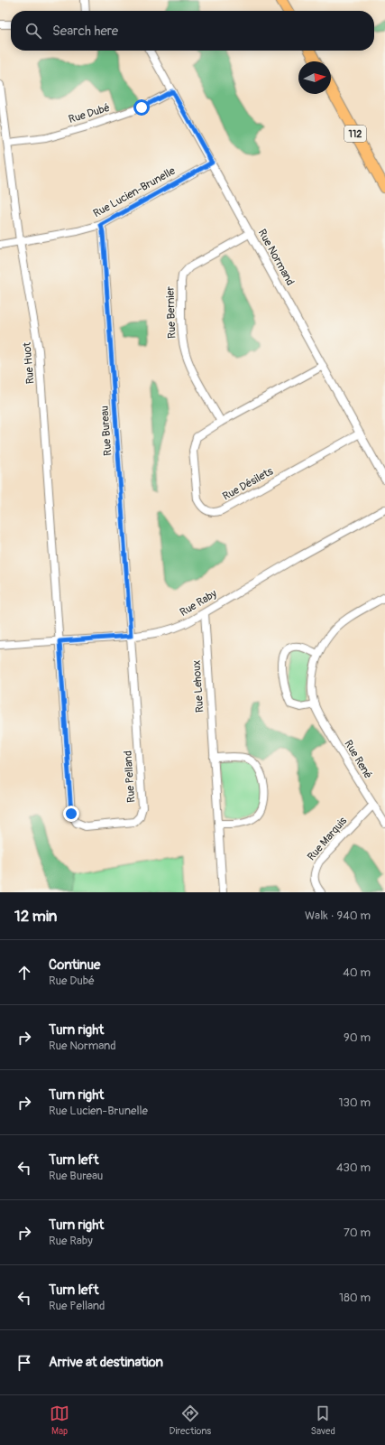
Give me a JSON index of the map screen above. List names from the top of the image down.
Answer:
{
  "streets": {
    "main road": ["112"],
    "street": [
      "Rue Dubé",
      "Rue Lucien-Brunelle",
      "Rue Normand",
      "Rue Bernier",
      "Rue Huot",
      "Rue Bureau",
      "Rue Désilets",
      "Rue Raby",
      "Rue Lehoux",
      "Rue René",
      "Rue Pelland",
      "Rue Marquis"
    ]
  },
  "crossings": [
    ["Rue Dubé", "Rue Normand"],
    ["Rue Dubé", "Rue Huot"],
    ["Rue Lucien-Brunelle", "Rue Normand"],
    ["Rue Lucien-Brunelle", "Rue Huot"],
    ["Rue Lucien-Brunelle", "Rue Bureau"],
    ["Rue Normand", "Rue Bernier"],
    ["Rue Normand", "Rue Désilets"],
    ["Rue Bernier", "Rue Désilets"],
    ["Rue Huot", "Rue Raby"],
    ["Rue Huot", "Rue Pelland"],
    ["Rue Bureau", "Rue Raby"],
    ["Rue Bureau", "Rue Pelland"],
    ["Rue Raby", "Rue Lehoux"],
    ["Rue Raby", "Rue Pelland"],
    ["Rue René", "Rue Marquis"]
  ],
  "north": "right",
  "page": {
    "search": "Search here",
    "heading": ["12 min", "Walk · 940 m"],
    "list": [
      ["Continue", "Rue Dubé", "40 m"],
      ["Turn right", "Rue Normand", "90 m"],
      ["Turn right", "Rue Lucien-Brunelle", "130 m"],
      ["Turn left", "Rue Bureau", "430 m"],
      ["Turn right", "Rue Raby", "70 m"],
      ["Turn left", "Rue Pelland", "180 m"],
      "Arrive at destination"
    ],
    "nav": ["Map", "Directions", "Saved"]
  }
}
